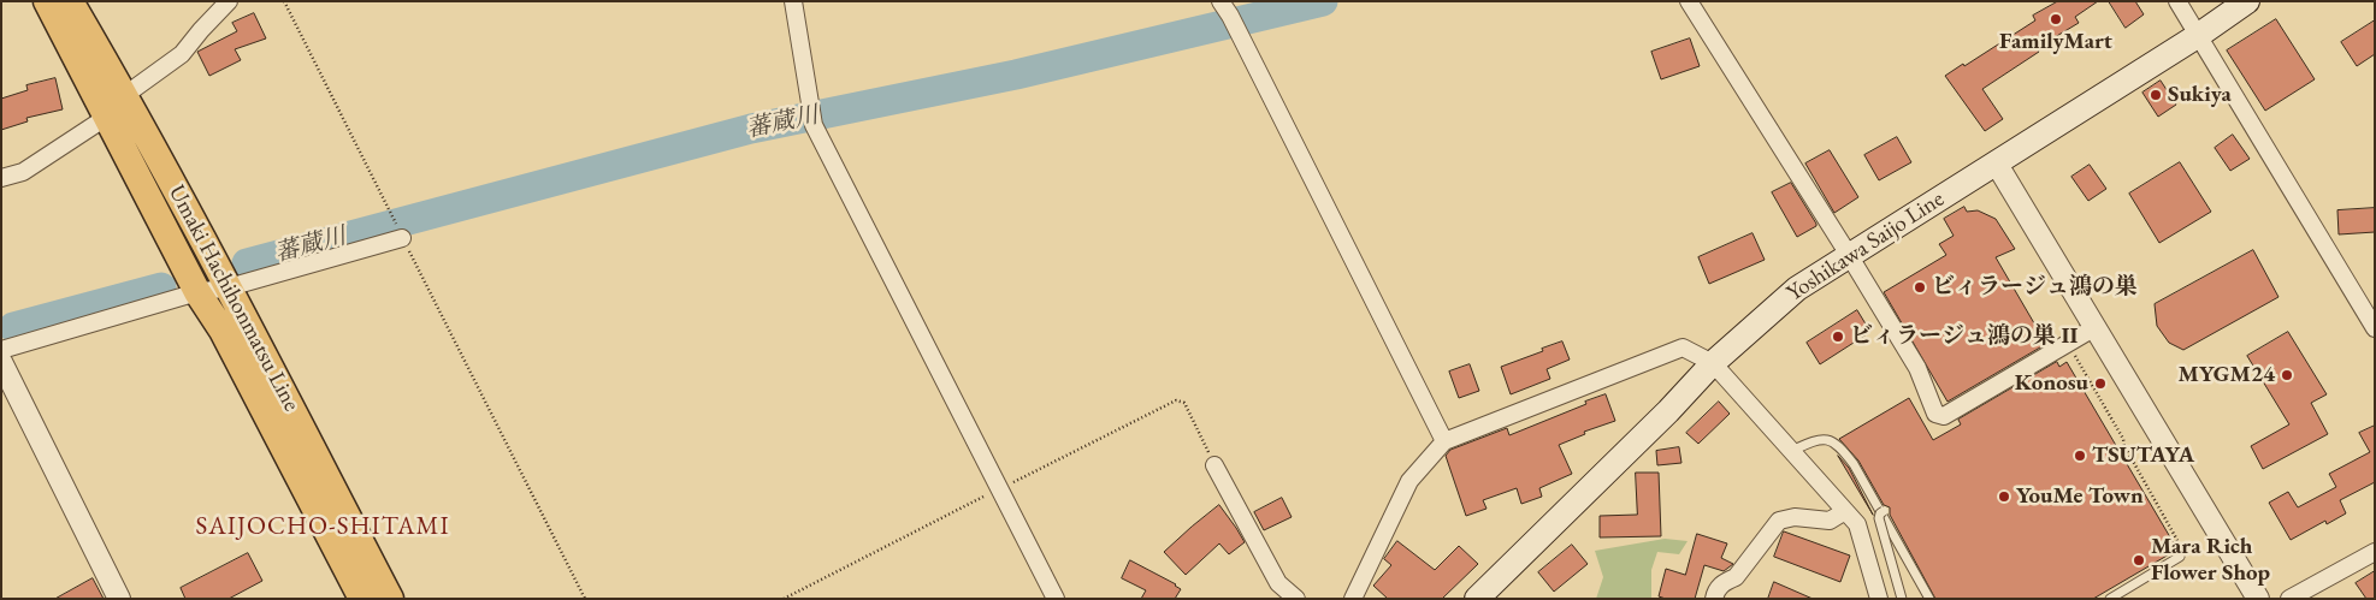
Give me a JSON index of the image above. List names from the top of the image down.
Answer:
{
  "streets": {
    "main road": ["Yoshikawa Saijo Line", "Umaki Hachihonmatsu Line"]
  },
  "districts": ["SAIJOCHO-SHITAMI"],
  "water": ["蕃蔵川"],
  "places": [
    "FamilyMart",
    "Sukiya",
    "ビィラージュ鴻の巣",
    "ビィラージュ鴻の巣 II",
    "MYGM24",
    "Konosu",
    "TSUTAYA",
    "YouMe Town",
    "Mara Rich Flower Shop"
  ]
}
